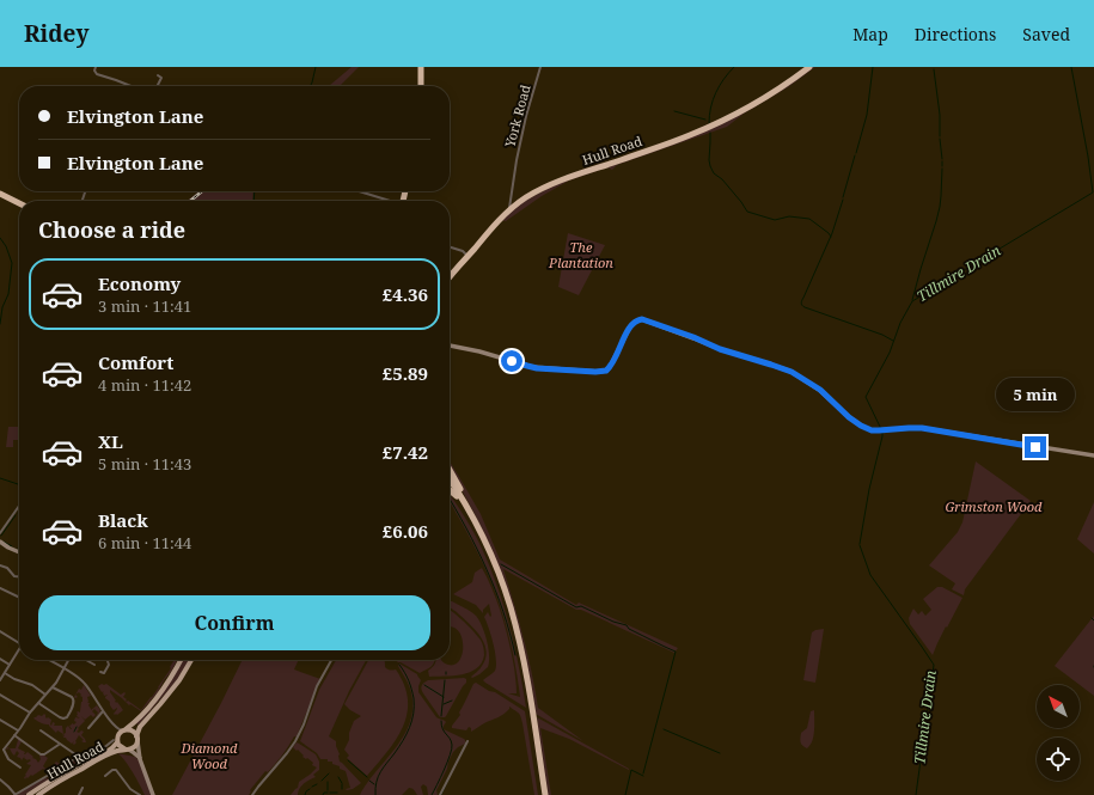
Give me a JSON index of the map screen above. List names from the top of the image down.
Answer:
{
  "streets": {
    "highway": ["Hull Road"],
    "street": ["York Road"]
  },
  "crossings": [
    ["York Road", "Hull Road"]
  ],
  "water": ["Tillmire Drain"],
  "parks": ["The Plantation", "Grimston Wood", "Diamond Wood"],
  "north": "top left",
  "page": {
    "header": "Ridey",
    "nav": ["Map", "Directions", "Saved"],
    "banner": ["Elvington Lane", "Elvington Lane"],
    "heading": "Choose a ride",
    "list": [
      {
        "name": "Economy",
        "note": "3 min · 11:41",
        "value": "£4.36"
      },
      {
        "name": "Comfort",
        "note": "4 min · 11:42",
        "value": "£5.89"
      },
      {
        "name": "XL",
        "note": "5 min · 11:43",
        "value": "£7.42"
      },
      {
        "name": "Black",
        "note": "6 min · 11:44",
        "value": "£6.06"
      }
    ],
    "bubble": "5 min",
    "buttons": "Confirm"
  }
}
